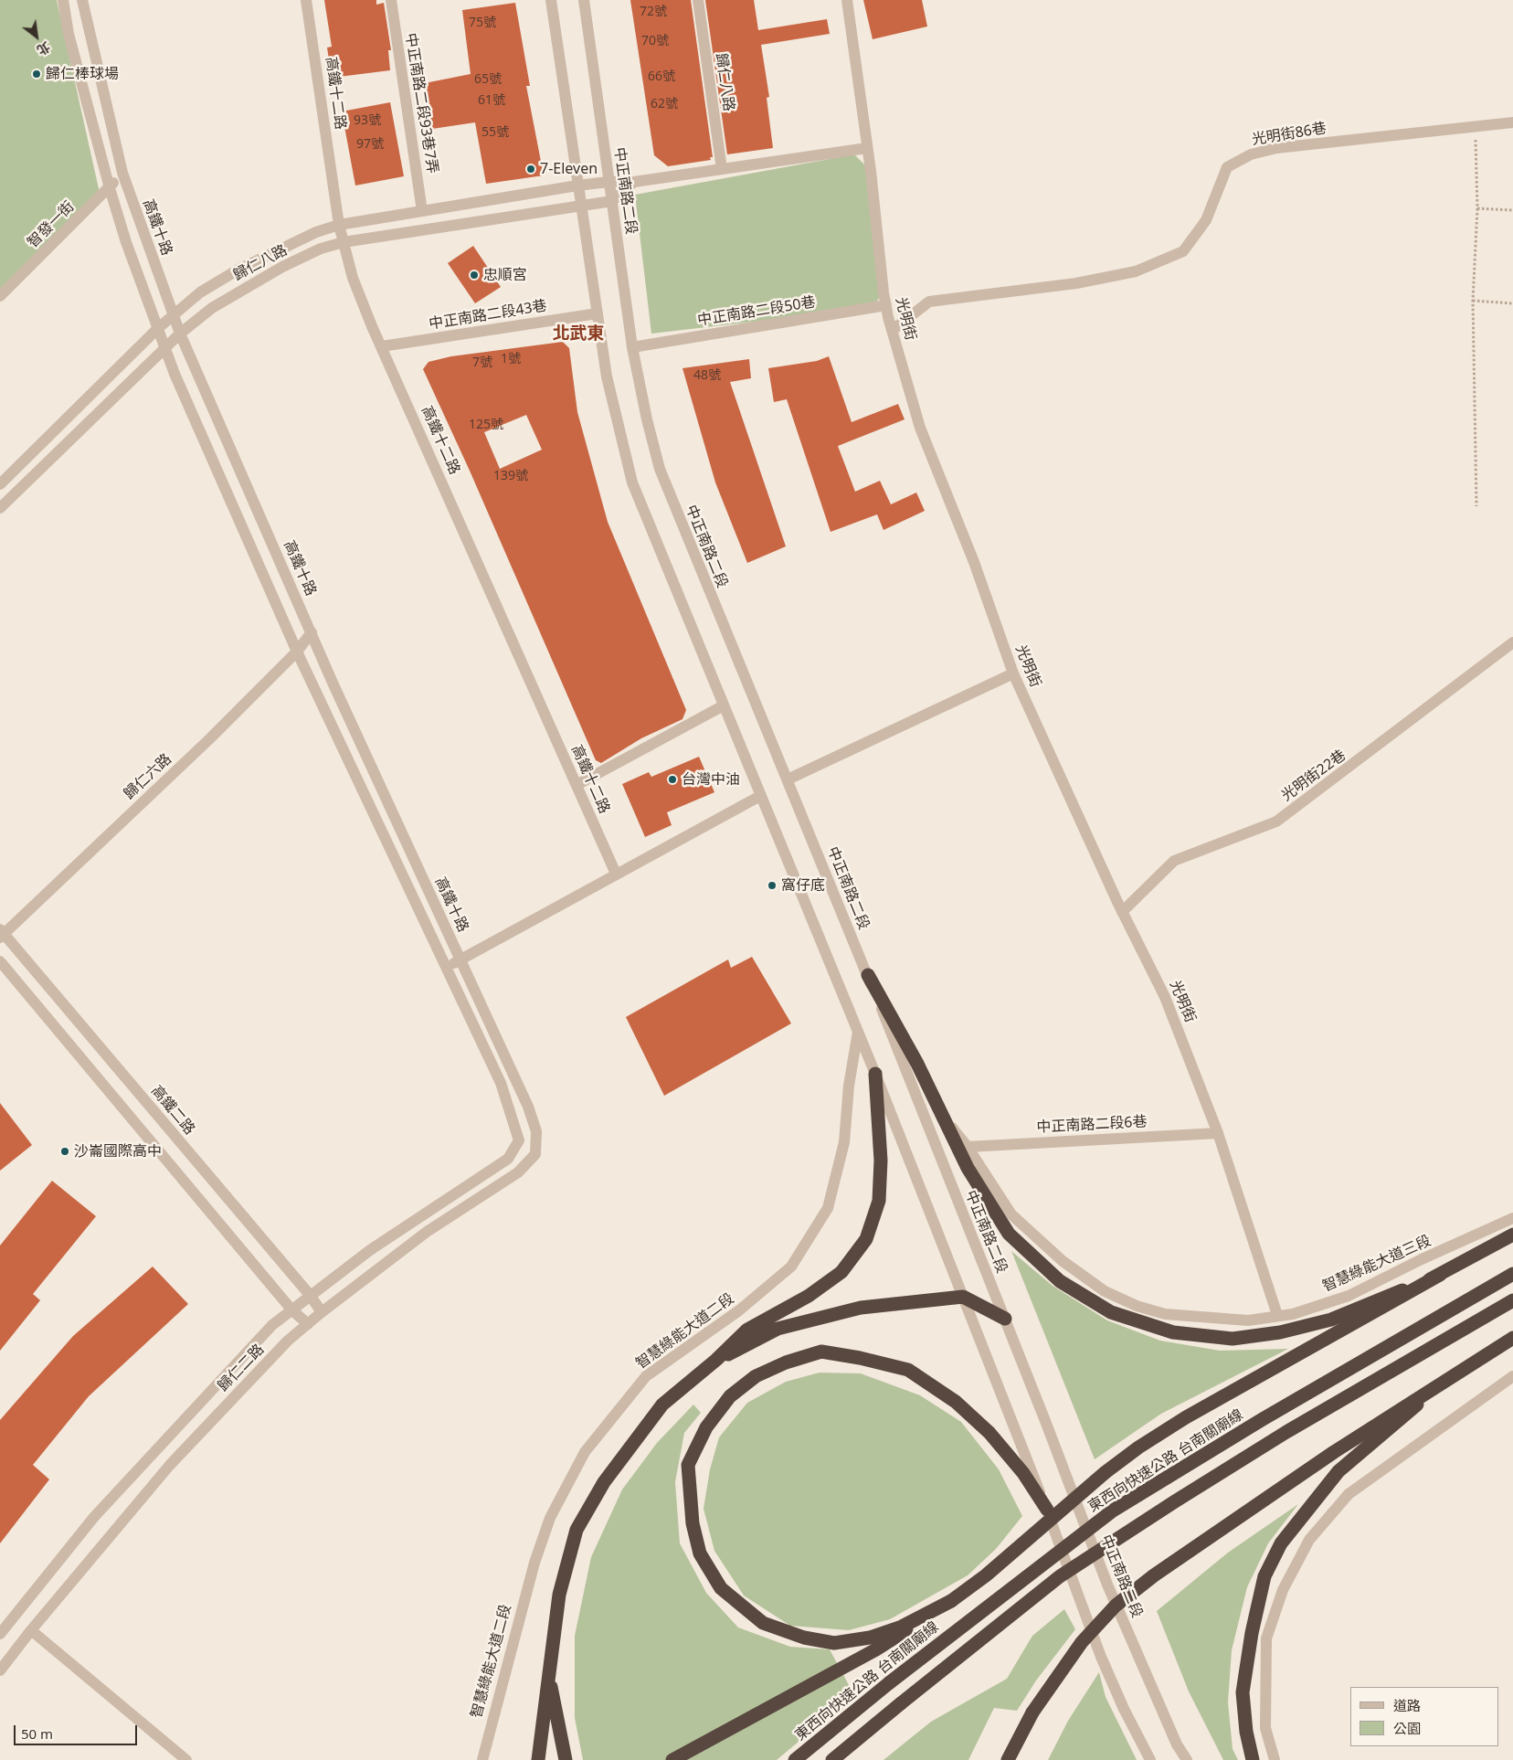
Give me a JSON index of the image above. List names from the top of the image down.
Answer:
{
  "streets": {
    "highway": ["東西向快速公路 台南關廟線"],
    "street": [
      "歸仁八路",
      "高鐵十二路",
      "中正南路二段93巷7弄",
      "光明街86巷",
      "中正南路二段",
      "智發一街",
      "高鐵十路",
      "中正南路二段50巷",
      "中正南路二段43巷",
      "光明街",
      "光明街22巷",
      "歸仁六路",
      "高鐵二路",
      "中正南路二段6巷",
      "智慧綠能大道三段",
      "智慧綠能大道二段",
      "歸仁二路"
    ]
  },
  "crossings": [
    ["歸仁八路", "高鐵十二路"],
    ["歸仁八路", "中正南路二段93巷7弄"],
    ["歸仁八路", "中正南路二段"],
    ["歸仁八路", "高鐵十路"],
    ["高鐵十二路", "中正南路二段43巷"],
    ["光明街86巷", "光明街"],
    ["中正南路二段", "中正南路二段50巷"],
    ["智發一街", "高鐵十路"],
    ["高鐵十路", "歸仁六路"],
    ["高鐵十路", "歸仁二路"],
    ["中正南路二段50巷", "光明街"],
    ["光明街", "光明街22巷"],
    ["光明街", "中正南路二段6巷"],
    ["光明街", "智慧綠能大道三段"],
    ["歸仁六路", "高鐵二路"],
    ["高鐵二路", "歸仁二路"],
    ["中正南路二段6巷", "智慧綠能大道三段"]
  ],
  "districts": ["北武東"],
  "places": [
    "歸仁棒球場",
    "7-Eleven",
    "忠順宮",
    "台灣中油",
    "窩仔底",
    "沙崙國際高中"
  ],
  "house_numbers": [
    "72號",
    "75號",
    "70號",
    "66號",
    "65號",
    "61號",
    "62號",
    "93號",
    "55號",
    "97號",
    "1號",
    "7號",
    "48號",
    "125號",
    "139號"
  ],
  "legend": ["道路", "公園"],
  "scale_bar": "50 m",
  "north": "bottom right"
}
